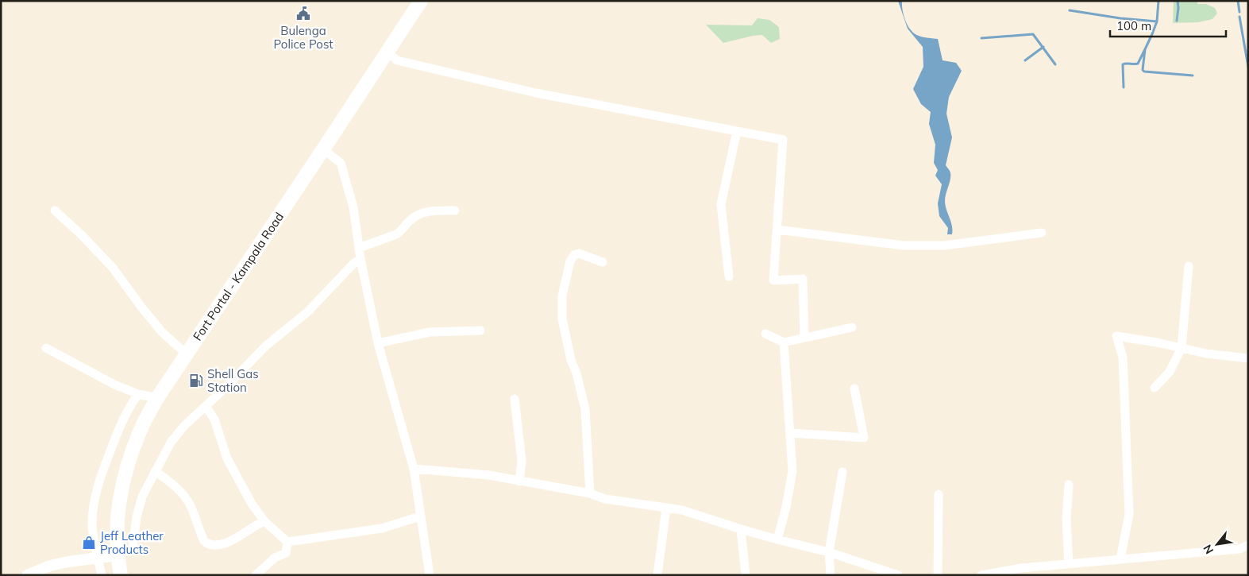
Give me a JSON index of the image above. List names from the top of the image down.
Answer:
{
  "streets": {
    "main road": ["Fort Portal - Kampala Road"]
  },
  "places": {
    "public building": ["Bulenga Police Post"],
    "fuel station": ["Shell Gas Station"],
    "shop": ["Jeff Leather Products"]
  },
  "scale_bar": "100 m",
  "north": "bottom left"
}
